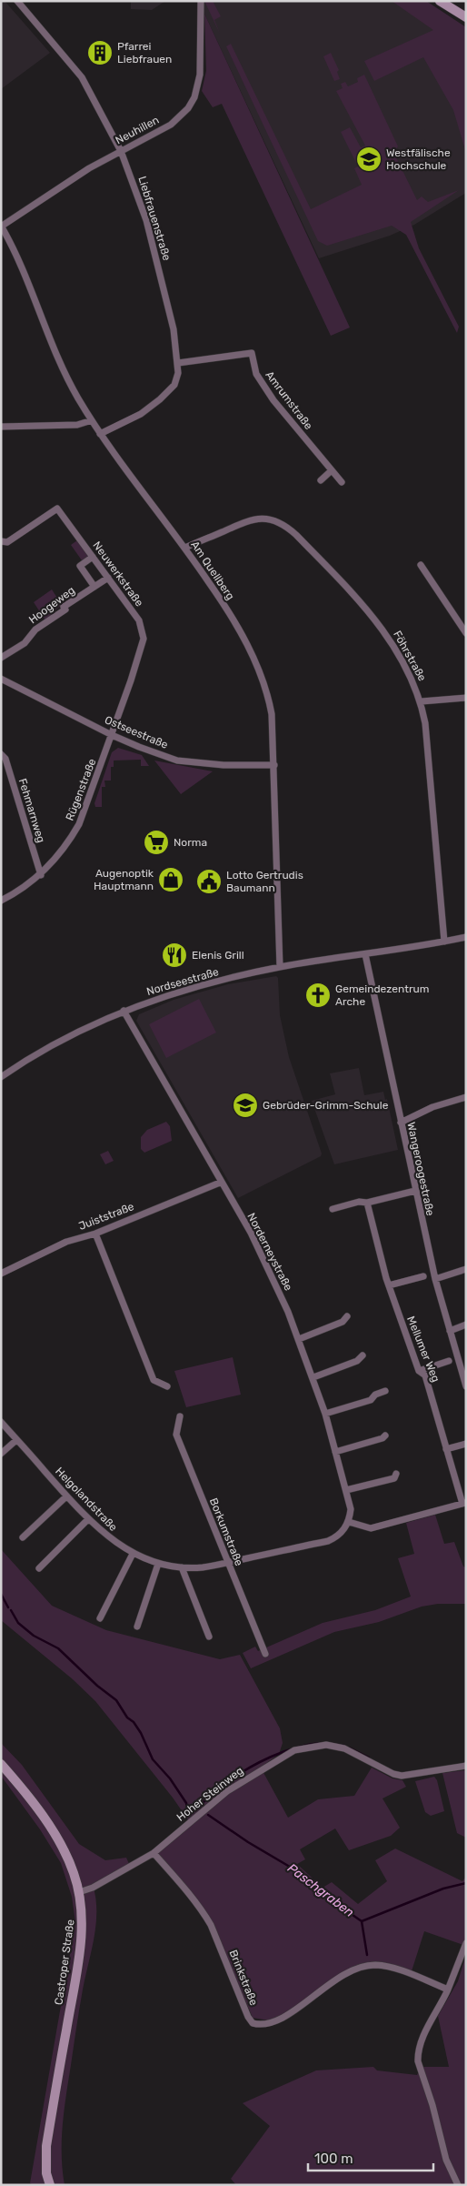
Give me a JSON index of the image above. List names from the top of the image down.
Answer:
{
  "streets": {
    "main road": ["Castroper Straße"],
    "street": [
      "Neuhillen",
      "Liebfrauenstraße",
      "Amrumstraße",
      "Am Quellberg",
      "Neuwerkstraße",
      "Hoogeweg",
      "Föhrstraße",
      "Ostseestraße",
      "Rügenstraße",
      "Fehmarnweg",
      "Nordseestraße",
      "Wangeroogestraße",
      "Juiststraße",
      "Norderneystraße",
      "Mellumer Weg",
      "Helgolandstraße",
      "Borkumstraße",
      "Hoher Steinweg",
      "Brinkstraße"
    ]
  },
  "crossings": [
    ["Neuhillen", "Liebfrauenstraße"],
    ["Neuhillen", "Am Quellberg"],
    ["Liebfrauenstraße", "Amrumstraße"],
    ["Liebfrauenstraße", "Am Quellberg"],
    ["Am Quellberg", "Föhrstraße"],
    ["Am Quellberg", "Ostseestraße"],
    ["Am Quellberg", "Nordseestraße"],
    ["Neuwerkstraße", "Hoogeweg"],
    ["Neuwerkstraße", "Ostseestraße"],
    ["Neuwerkstraße", "Rügenstraße"],
    ["Föhrstraße", "Nordseestraße"],
    ["Ostseestraße", "Rügenstraße"],
    ["Rügenstraße", "Fehmarnweg"],
    ["Nordseestraße", "Wangeroogestraße"],
    ["Nordseestraße", "Norderneystraße"],
    ["Juiststraße", "Norderneystraße"],
    ["Helgolandstraße", "Borkumstraße"],
    ["Hoher Steinweg", "Castroper Straße"],
    ["Hoher Steinweg", "Brinkstraße"]
  ],
  "water": ["Paschgraben"],
  "places": {
    "building": ["Pfarrei Liebfrauen"],
    "school or university": ["Westfälische Hochschule", "Gebrüder-Grimm-Schule"],
    "supermarket": ["Norma"],
    "shop": ["Augenoptik Hauptmann"],
    "public building": ["Lotto Gertrudis Baumann"],
    "restaurant": ["Elenis Grill"],
    "church": ["Gemeindezentrum Arche"]
  },
  "scale_bar": "100 m"
}
